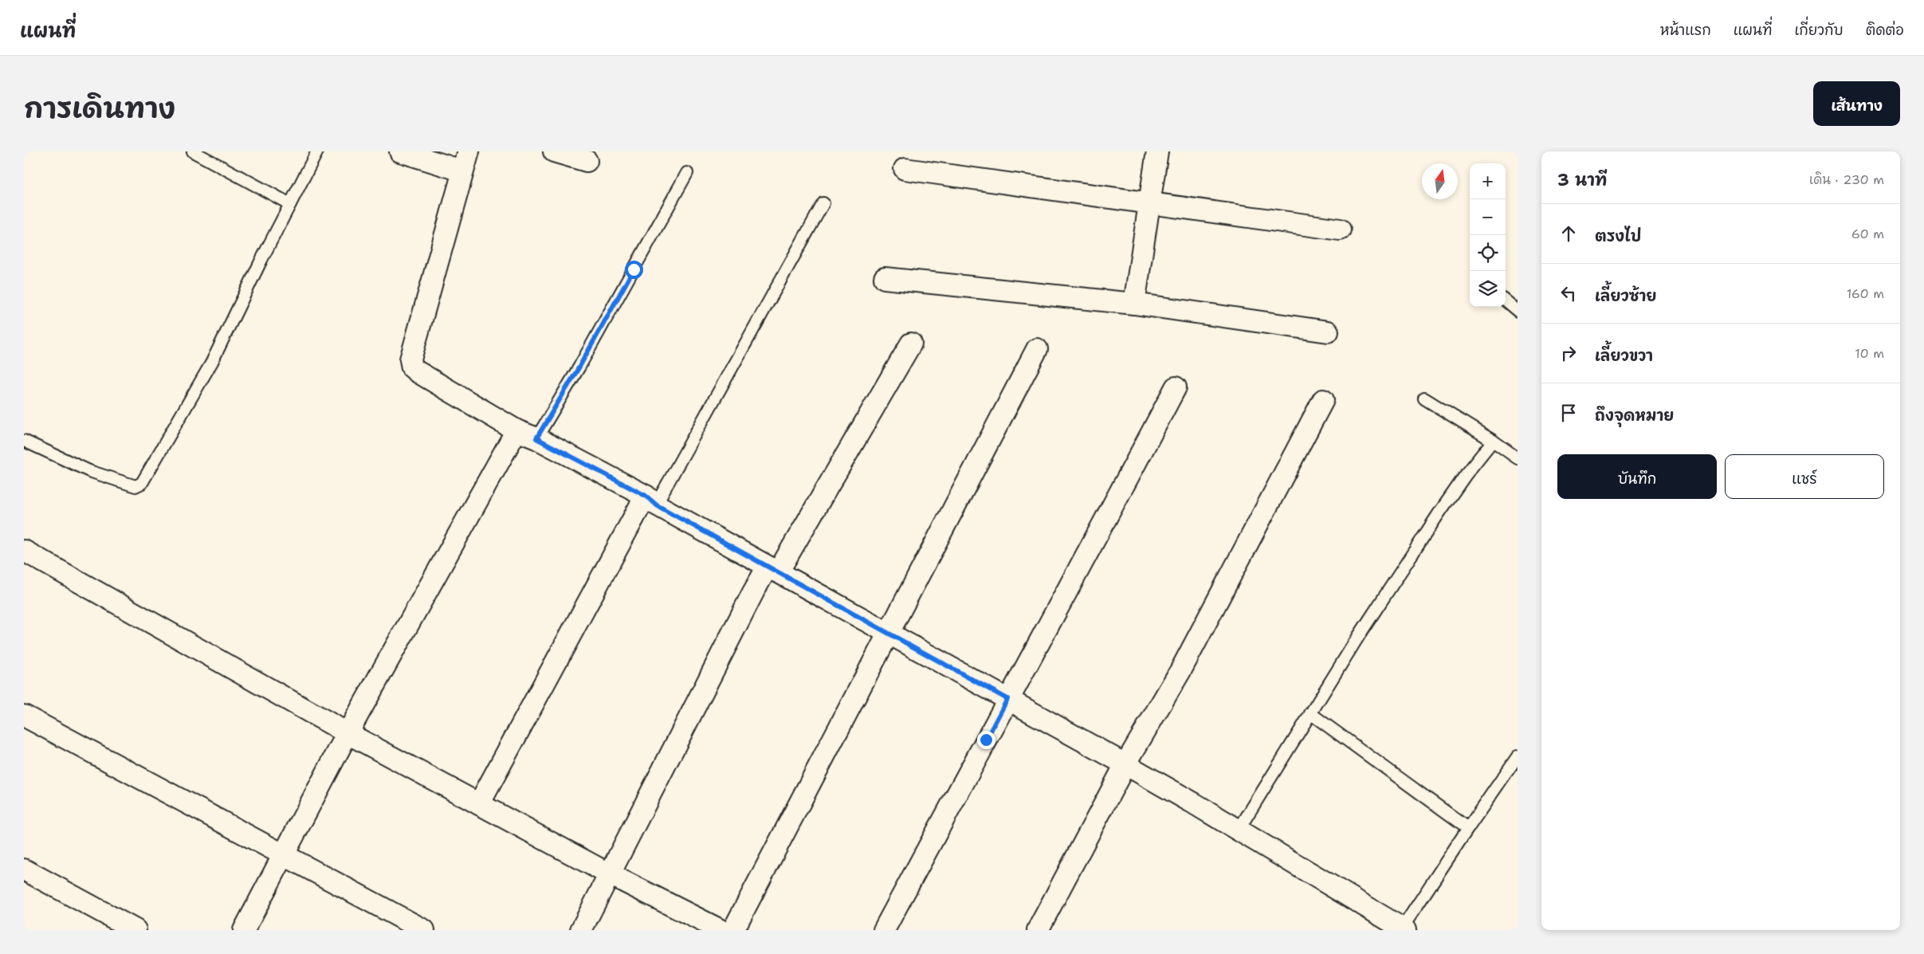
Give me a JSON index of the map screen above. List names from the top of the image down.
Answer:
{
  "north": "top",
  "page": {
    "header": "แผนที่",
    "nav": [
      "หน้าแรก",
      "แผนที่",
      "เกี่ยวกับ",
      "ติดต่อ"
    ],
    "title": "การเดินทาง",
    "buttons": [
      "เส้นทาง",
      ["บันทึก", "แชร์"]
    ],
    "heading": ["3 นาที", "เดิน · 230 m"],
    "map_buttons": ["+", "−"],
    "list": [
      ["ตรงไป", "60 m"],
      ["เลี้ยวซ้าย", "160 m"],
      ["เลี้ยวขวา", "10 m"],
      "ถึงจุดหมาย"
    ]
  }
}
